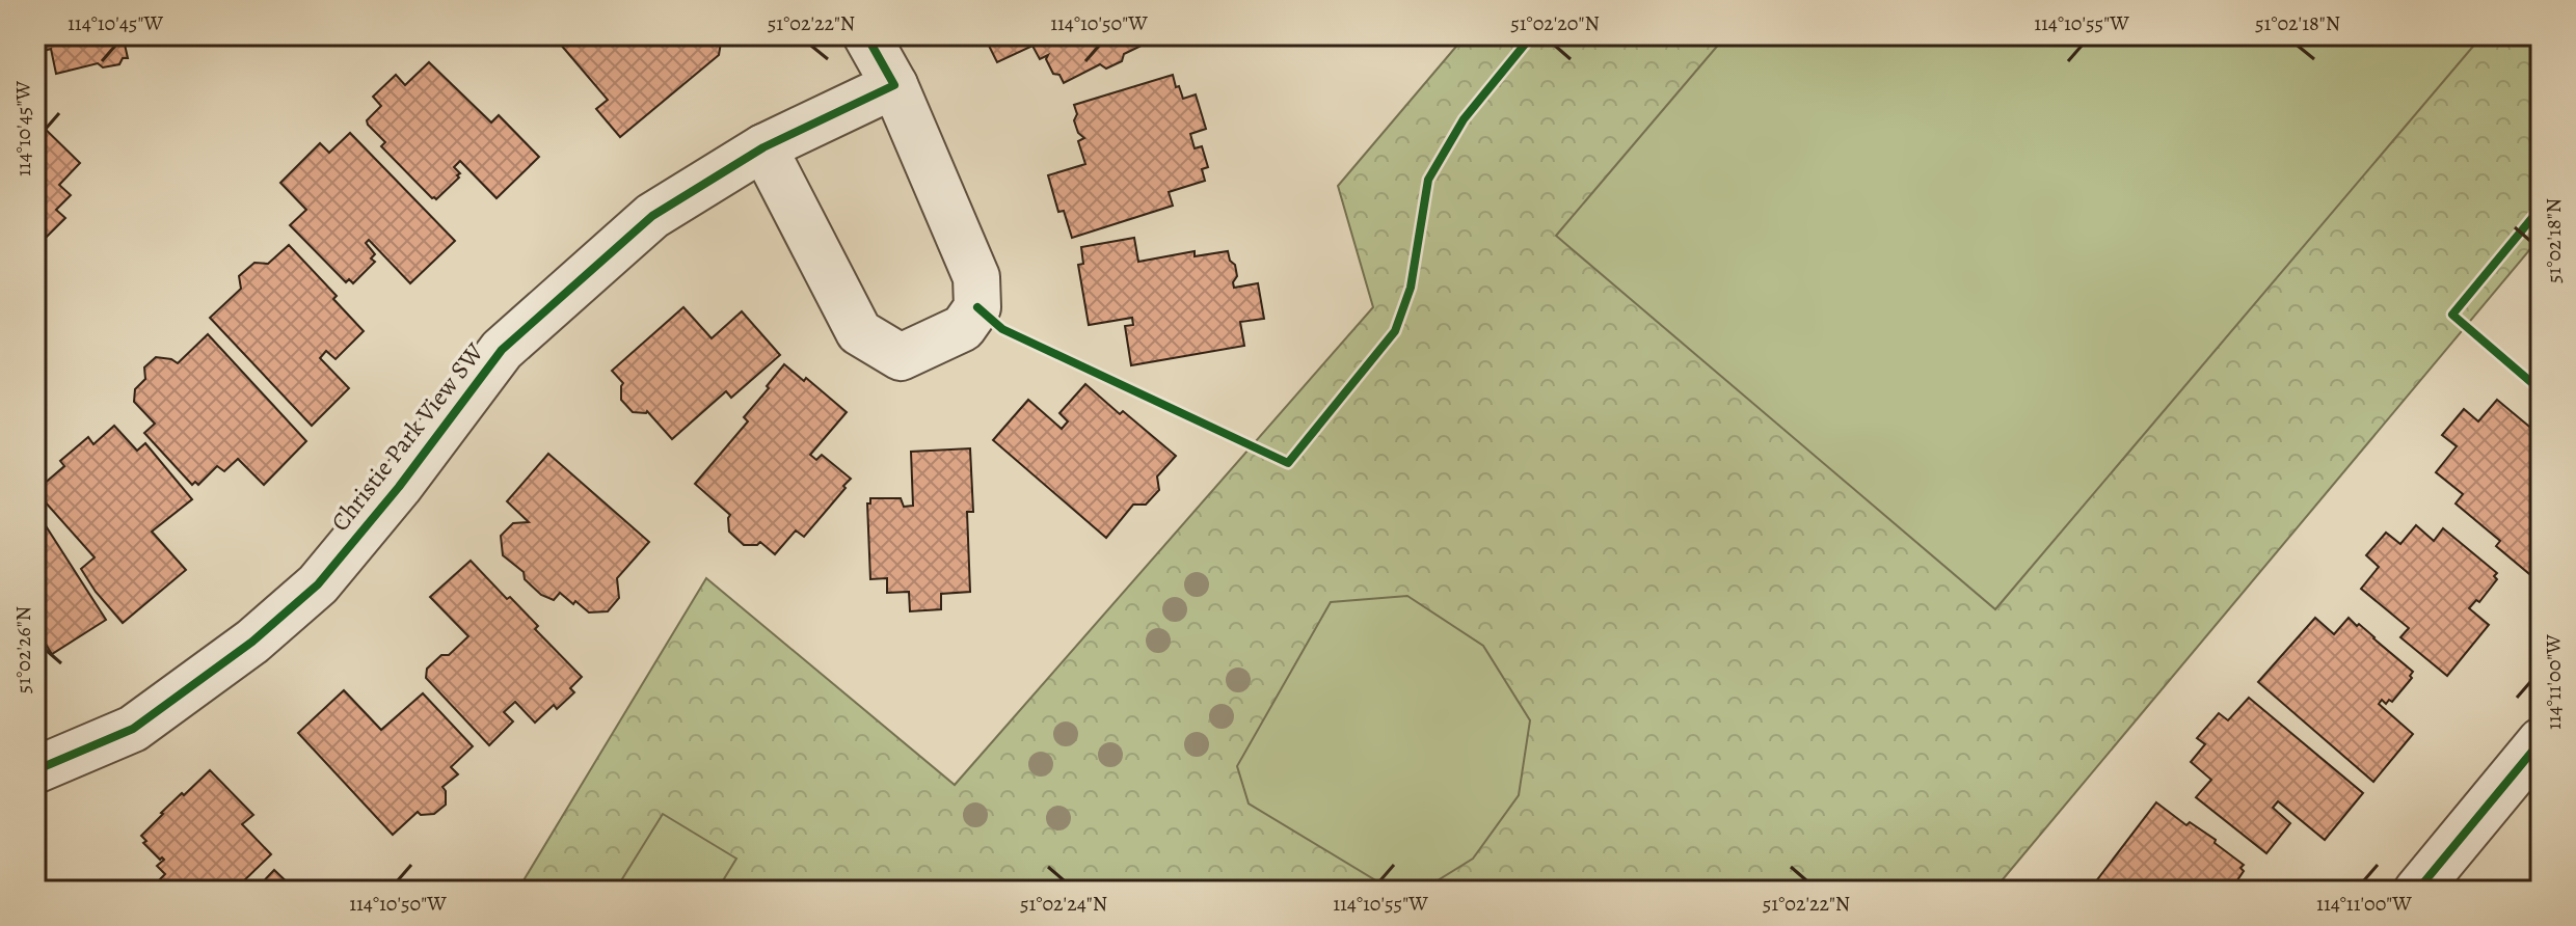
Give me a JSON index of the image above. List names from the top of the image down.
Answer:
{
  "streets": {
    "street": ["Christie Park View SW"]
  },
  "coordinates": [
    "114°10'45\"W",
    "51°02'22\"N",
    "114°10'50\"W",
    "51°02'20\"N",
    "114°10'55\"W",
    "51°02'18\"N",
    "51°02'26\"N",
    "114°11'00\"W",
    "51°02'24\"N"
  ]
}
